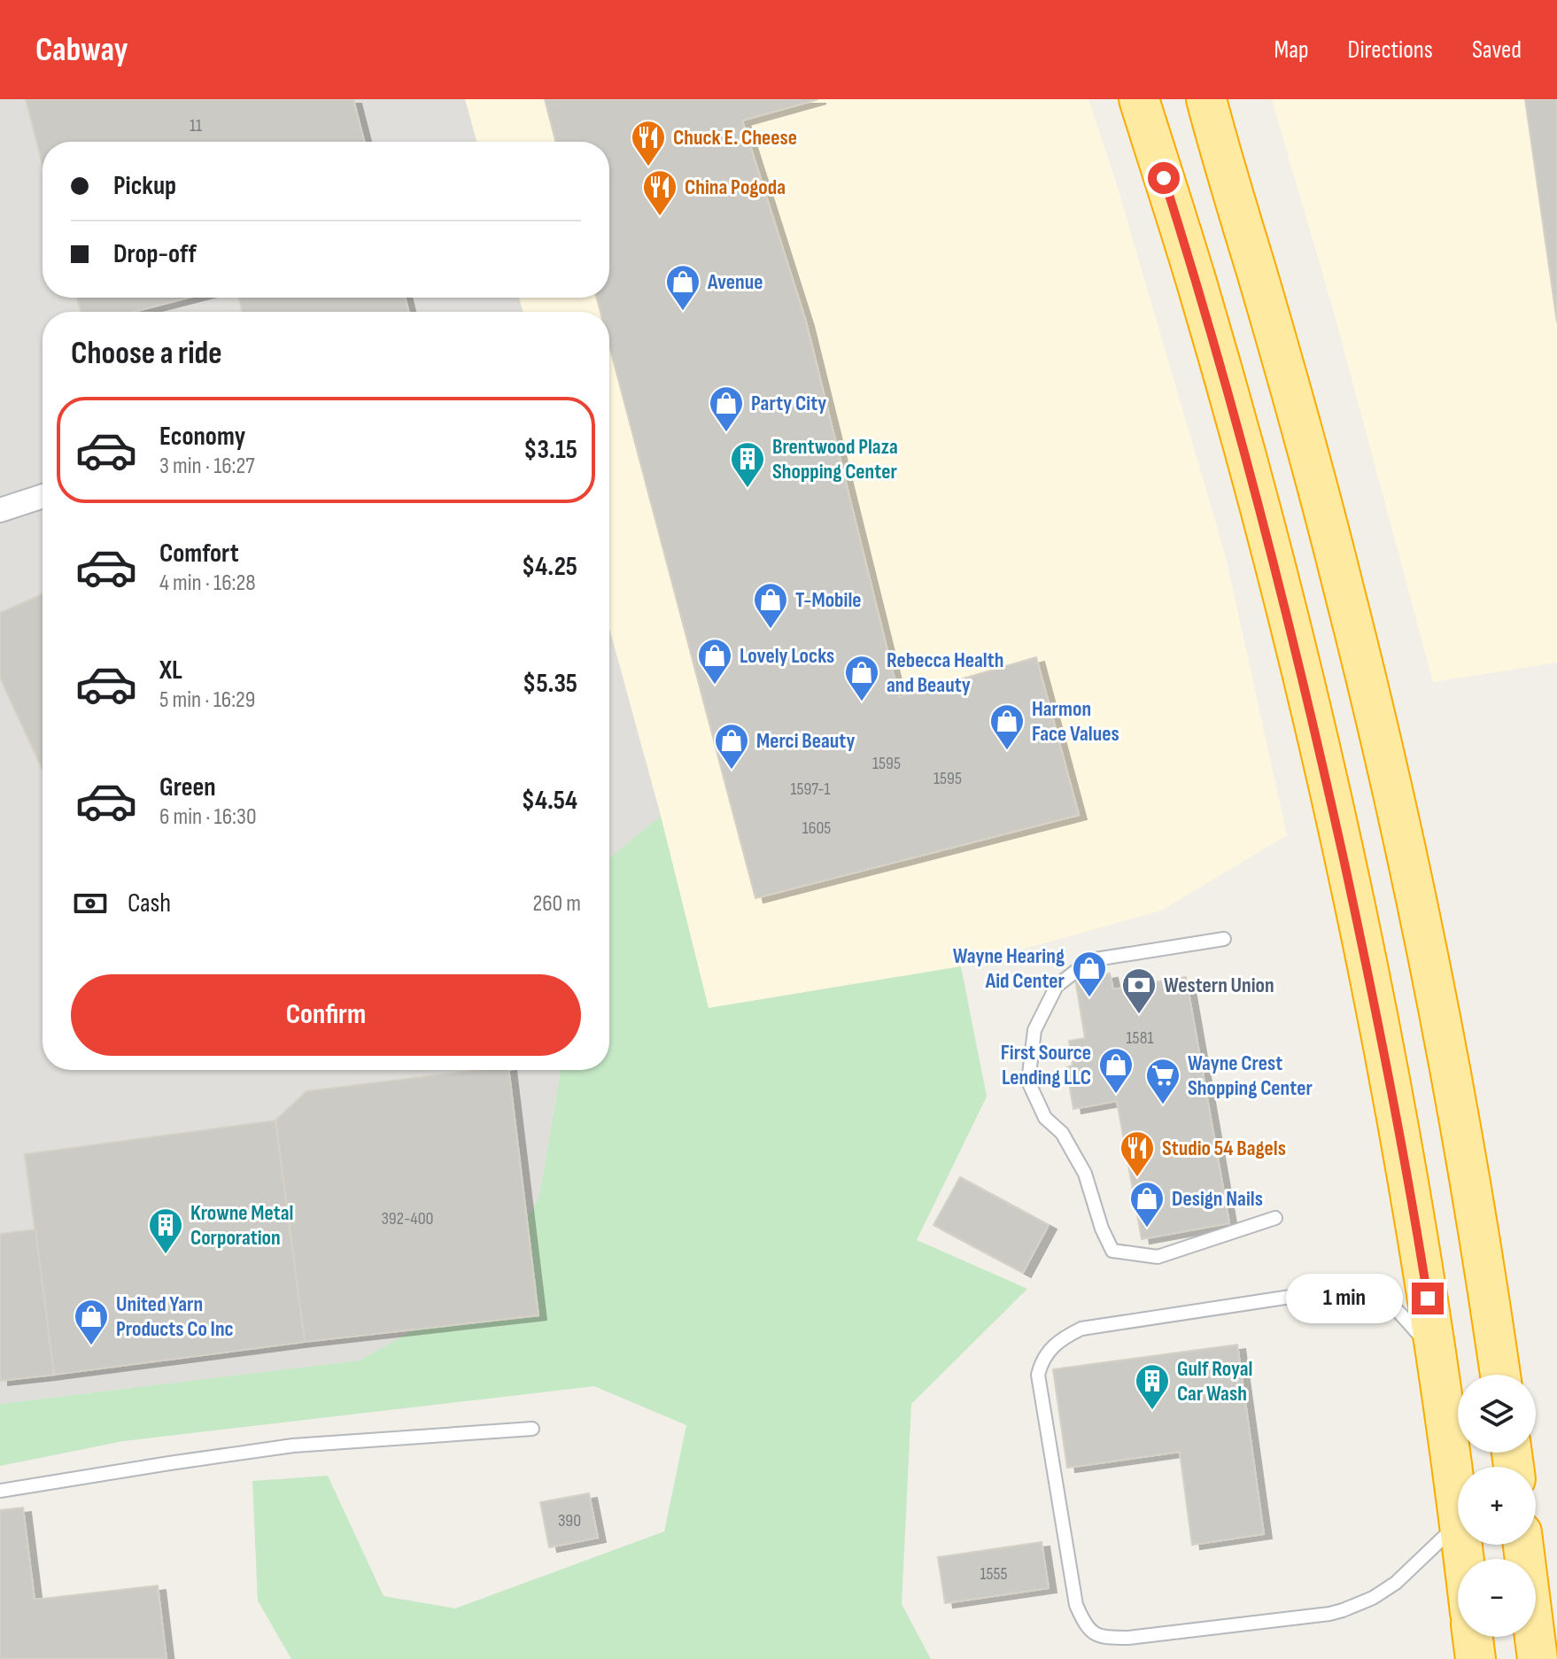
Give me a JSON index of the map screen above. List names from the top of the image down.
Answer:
{
  "places": {
    "restaurant": ["Chuck E. Cheese", "China Pogoda", "Studio 54 Bagels"],
    "shop": [
      "Avenue",
      "Party City",
      "T-Mobile",
      "Lovely Locks",
      "Rebecca Health and Beauty",
      "Harmon Face Values",
      "Merci Beauty",
      "Wayne Hearing Aid Center",
      "First Source Lending LLC",
      "Design Nails",
      "United Yarn Products Co Inc"
    ],
    "building": ["Brentwood Plaza Shopping Center", "Krowne Metal Corporation", "Gulf Royal Car Wash"],
    "bank": ["Western Union"],
    "supermarket": ["Wayne Crest Shopping Center"]
  },
  "house_numbers": [
    "11",
    "1595",
    "1595",
    "1597-1",
    "1605",
    "1581",
    "392-400",
    "390",
    "1555"
  ],
  "page": {
    "header": "Cabway",
    "nav": ["Map", "Directions", "Saved"],
    "banner": ["Pickup", "Drop-off"],
    "heading": "Choose a ride",
    "list": [
      {
        "name": "Economy",
        "note": "3 min · 16:27",
        "value": "$3.15"
      },
      {
        "name": "Comfort",
        "note": "4 min · 16:28",
        "value": "$4.25"
      },
      {
        "name": "XL",
        "note": "5 min · 16:29",
        "value": "$5.35"
      },
      {
        "name": "Green",
        "note": "6 min · 16:30",
        "value": "$4.54"
      }
    ],
    "pay": ["Cash", "260 m"],
    "buttons": "Confirm",
    "bubble": "1 min",
    "map_buttons": ["+", "−"]
  }
}
